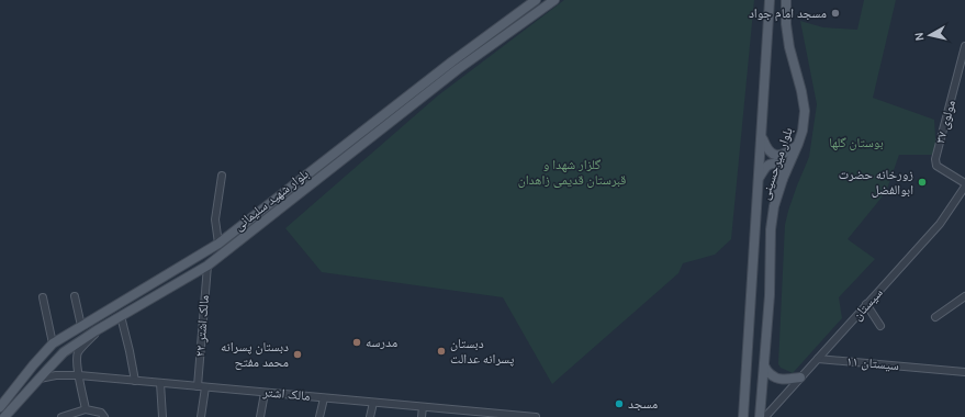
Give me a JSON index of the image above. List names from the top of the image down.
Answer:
{
  "streets": {
    "main road": ["بلوار میرحسینی", "بلوار شهید سلیمانی"],
    "street": [
      "مولوی ۳۷",
      "سیستان",
      "مالک اشتر ۲۲",
      "سیستان ۱۱",
      "مالک اشتر"
    ]
  },
  "crossings": [
    ["مولوی ۳۷", "سیستان"],
    ["بلوار شهید سلیمانی", "مالک اشتر ۲۲"],
    ["بلوار شهید سلیمانی", "مالک اشتر"],
    ["سیستان", "سیستان ۱۱"],
    ["مالک اشتر ۲۲", "مالک اشتر"]
  ],
  "parks": ["بوستان گلها", "گلزار شهدا و قبرستان قدیمی زاهدان"],
  "places": [
    "مسجد امام جواد",
    "زورخانه حضرت ابوالفضل",
    "مدرسه",
    "دبستان پسرانه عدالت",
    "دبستان پسرانه محمد مفتح",
    "مسجد"
  ],
  "north": "left"
}
